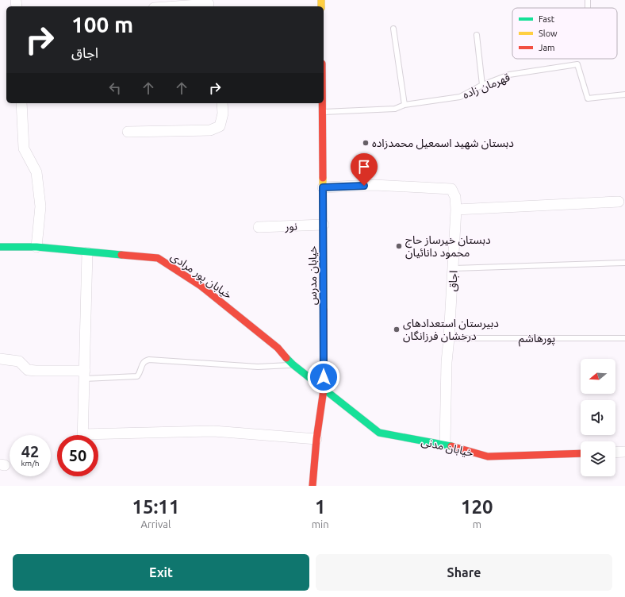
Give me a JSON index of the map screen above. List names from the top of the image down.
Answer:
{
  "streets": {
    "street": [
      "نور",
      "خیابان پور مرادی",
      "خیابان مدرس",
      "اجاق",
      "خیابان مدنی"
    ],
    "lane": ["قهرمان زاده", "پورهاشم"]
  },
  "crossings": [
    ["قهرمان زاده", "خیابان مدرس"],
    ["نور", "خیابان مدرس"],
    ["خیابان پور مرادی", "خیابان مدرس"],
    ["خیابان پور مرادی", "خیابان مدنی"],
    ["خیابان مدرس", "اجاق"],
    ["خیابان مدرس", "خیابان مدنی"],
    ["اجاق", "پورهاشم"],
    ["اجاق", "خیابان مدنی"]
  ],
  "places": ["دبستان شهید اسمعیل محمدزاده", "دبستان خیرساز حاج محمود دانائیان", "دبیرستان استعدادهای درخشان فرزانگان"],
  "legend": ["Fast", "Slow", "Jam"],
  "north": "left",
  "page": {
    "turn": ["100 m", "اجاق"],
    "speed": "42 km/h",
    "limit": "50",
    "eta": [
      "15:11",
      "Arrival",
      "1",
      "min",
      "120",
      "m"
    ],
    "buttons": ["Exit", "Share"]
  }
}
